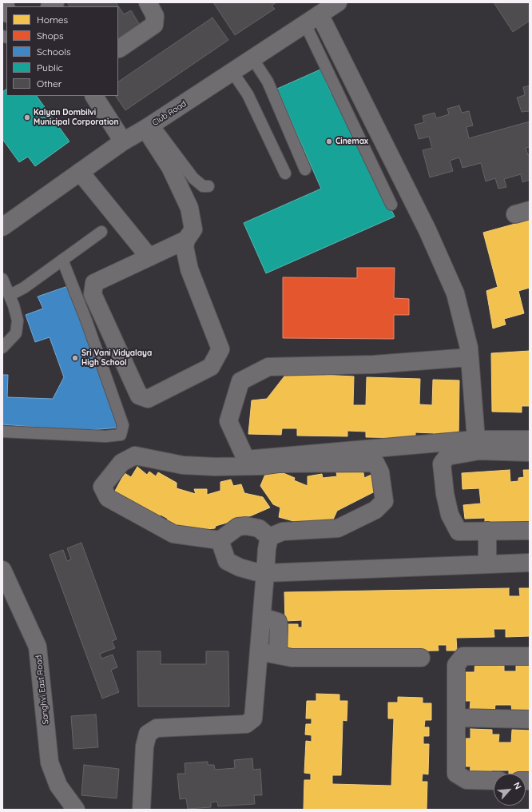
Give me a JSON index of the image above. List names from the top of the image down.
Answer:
{
  "streets": {
    "street": ["Club Road", "Sanghvi East Road"]
  },
  "places": ["Kalyan Dombilvi Municipal Corporation", "Cinemax", "Sri Vani Vidyalaya High School"],
  "legend": [
    "Homes",
    "Shops",
    "Schools",
    "Public",
    "Other"
  ],
  "north": "top right"
}
